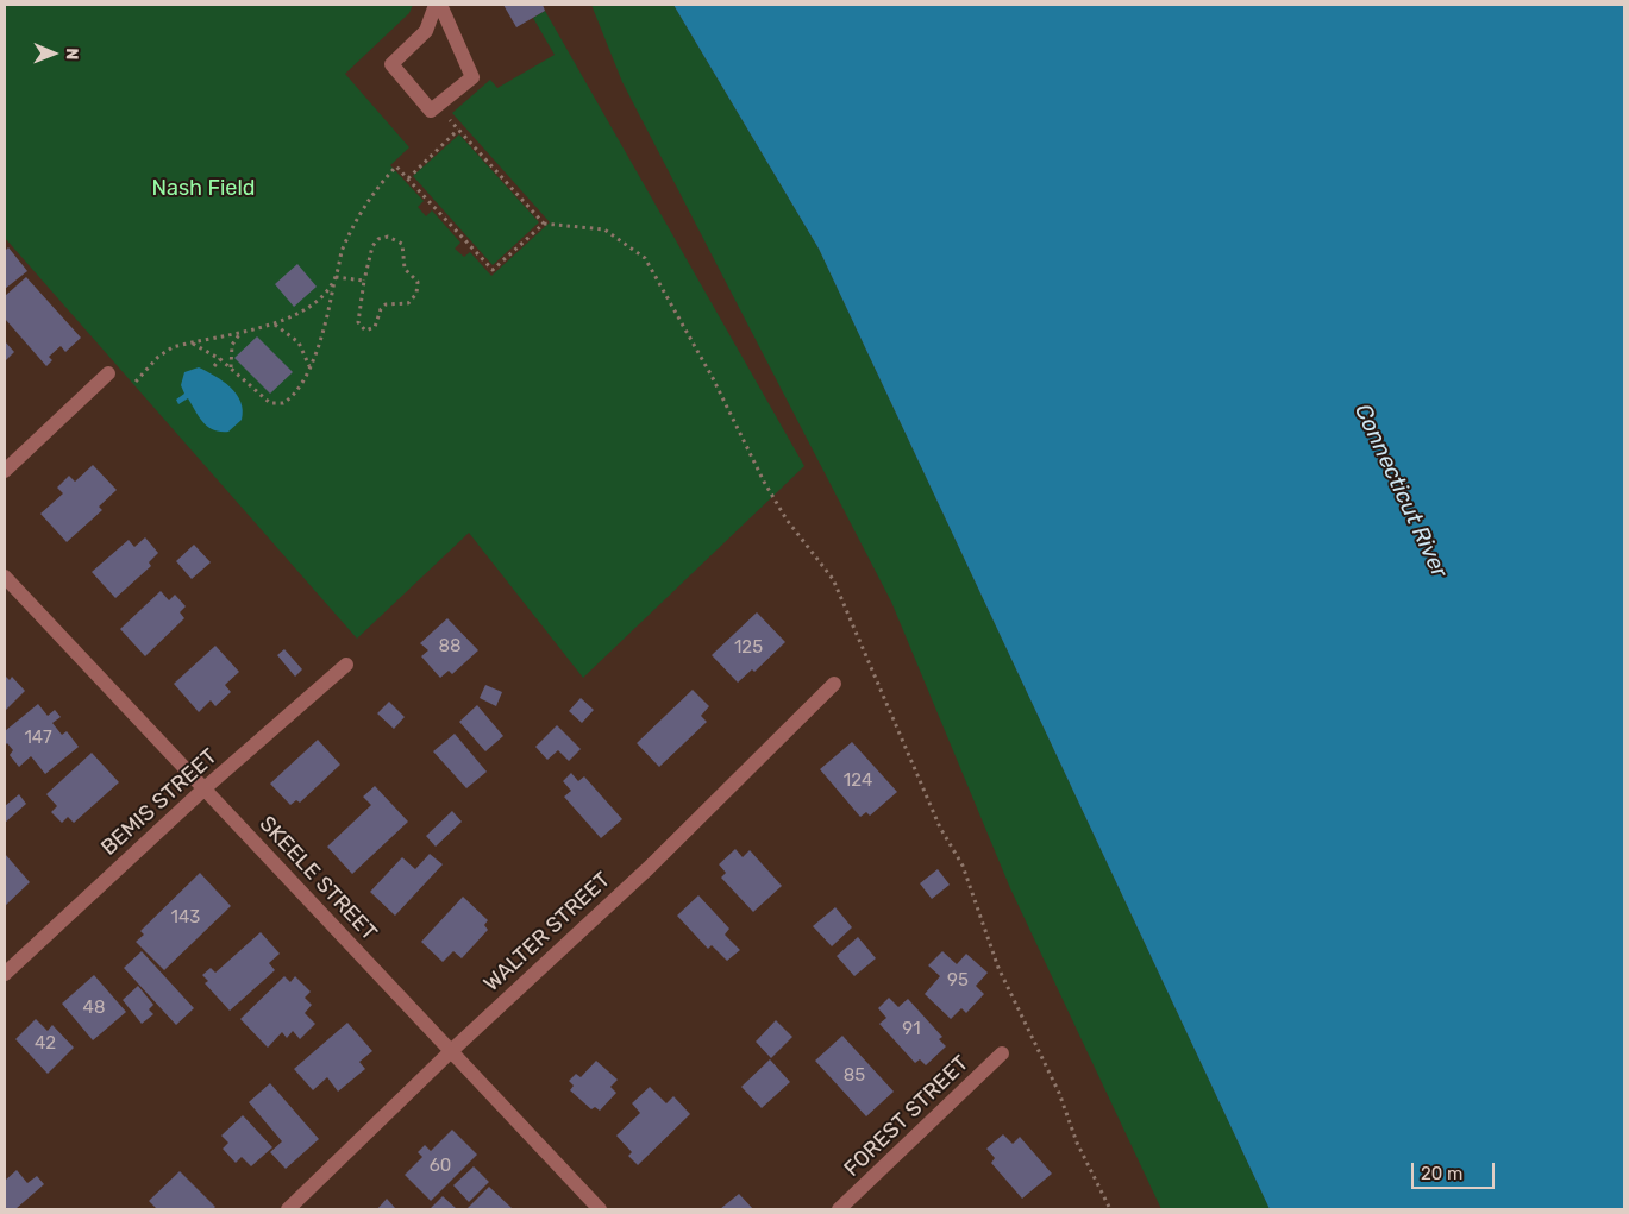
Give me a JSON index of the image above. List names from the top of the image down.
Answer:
{
  "streets": {
    "street": [
      "BEMIS STREET",
      "SKEELE STREET",
      "WALTER STREET",
      "FOREST STREET"
    ]
  },
  "crossings": [
    ["BEMIS STREET", "SKEELE STREET"],
    ["SKEELE STREET", "WALTER STREET"]
  ],
  "water": ["Connecticut River"],
  "parks": ["Nash Field"],
  "house_numbers": [
    "88",
    "125",
    "147",
    "124",
    "143",
    "95",
    "48",
    "91",
    "42",
    "85",
    "60"
  ],
  "scale_bar": "20 m",
  "north": "right"
}
